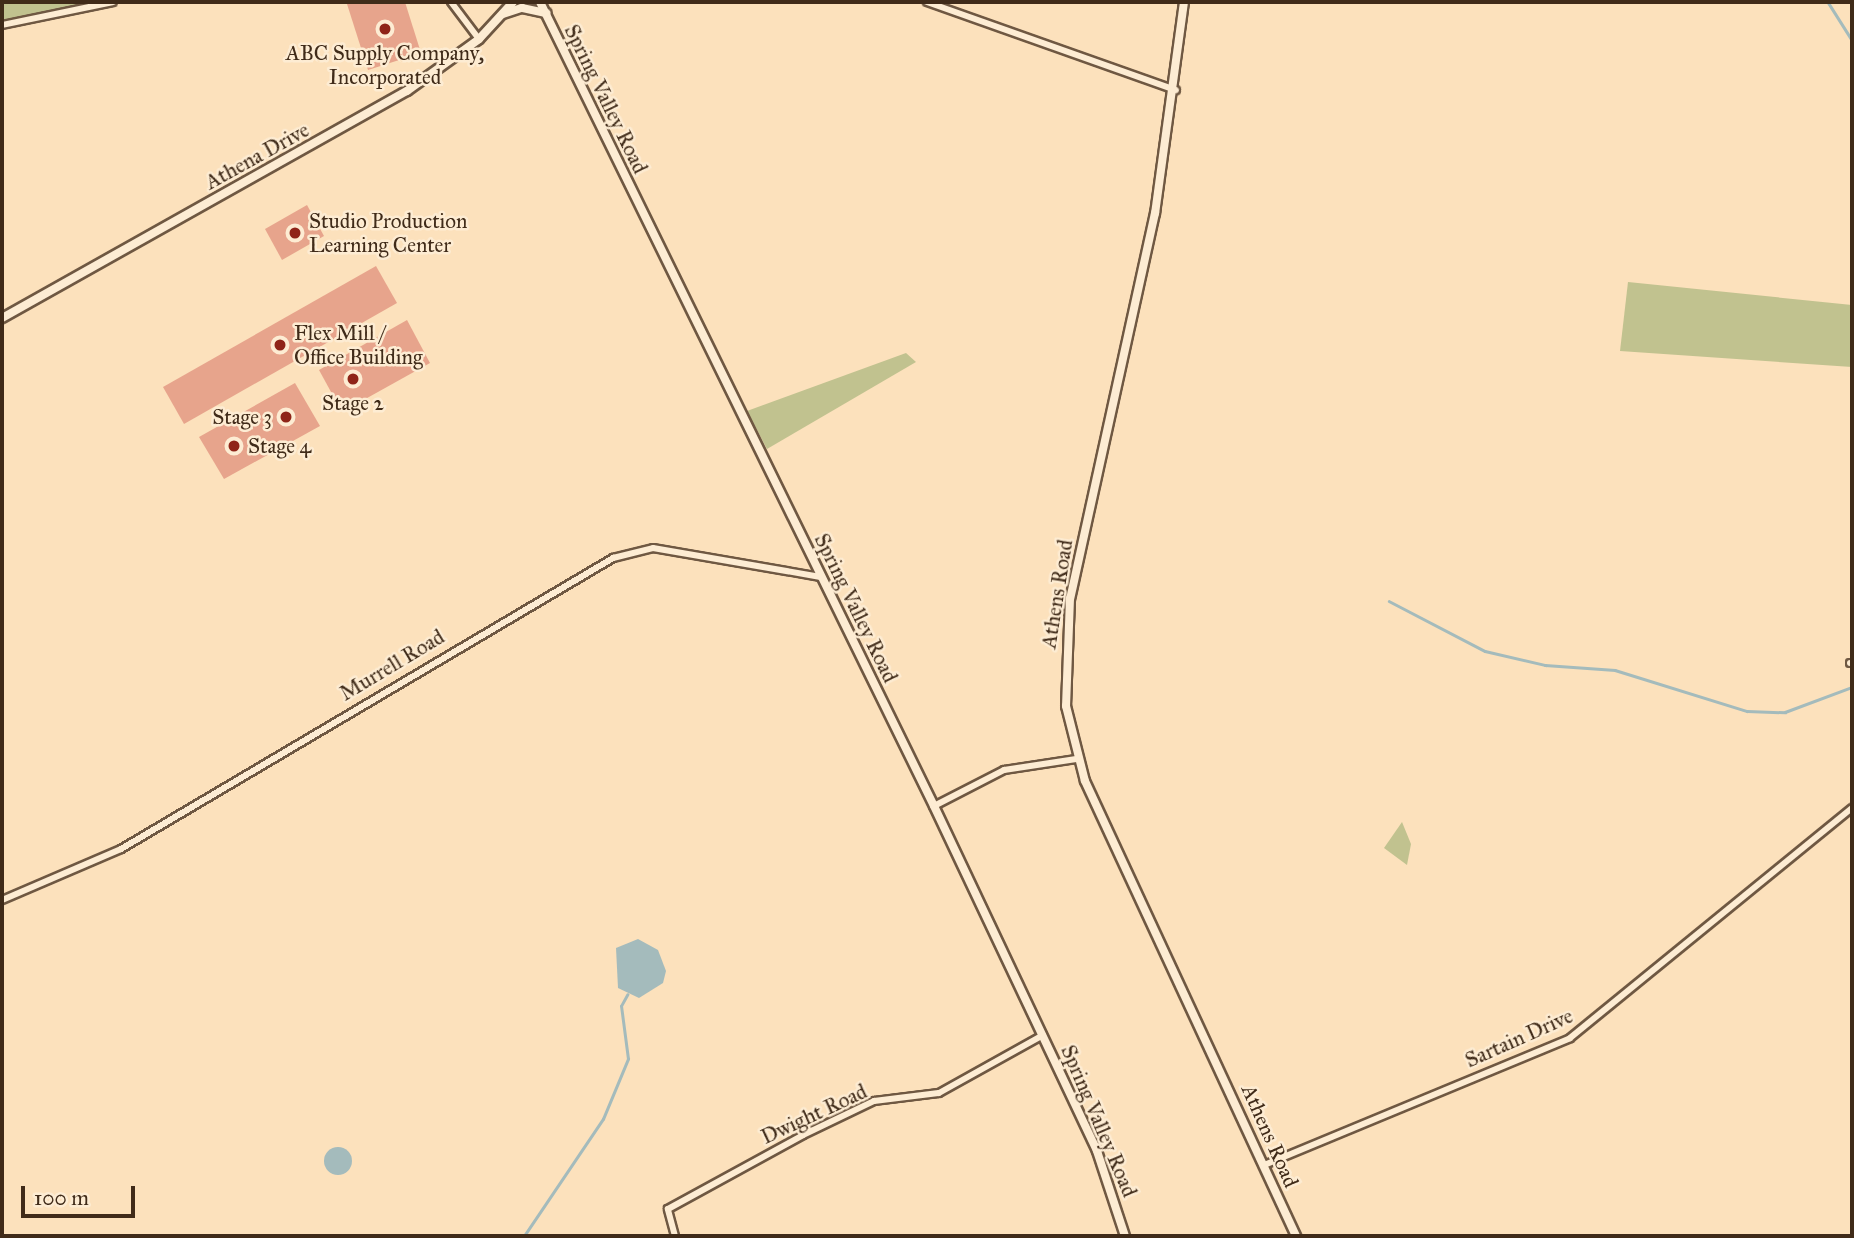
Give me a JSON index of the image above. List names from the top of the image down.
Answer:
{
  "streets": {
    "street": [
      "Spring Valley Road",
      "Athena Drive",
      "Athens Road",
      "Murrell Road",
      "Sartain Drive",
      "Dwight Road"
    ]
  },
  "crossings": [
    ["Spring Valley Road", "Murrell Road"],
    ["Spring Valley Road", "Dwight Road"],
    ["Athens Road", "Sartain Drive"]
  ],
  "places": [
    "ABC Supply Company, Incorporated",
    "Studio Production Learning Center",
    "Flex Mill / Office Building",
    "Stage 2",
    "Stage 3",
    "Stage 4"
  ],
  "scale_bar": "100 m"
}
